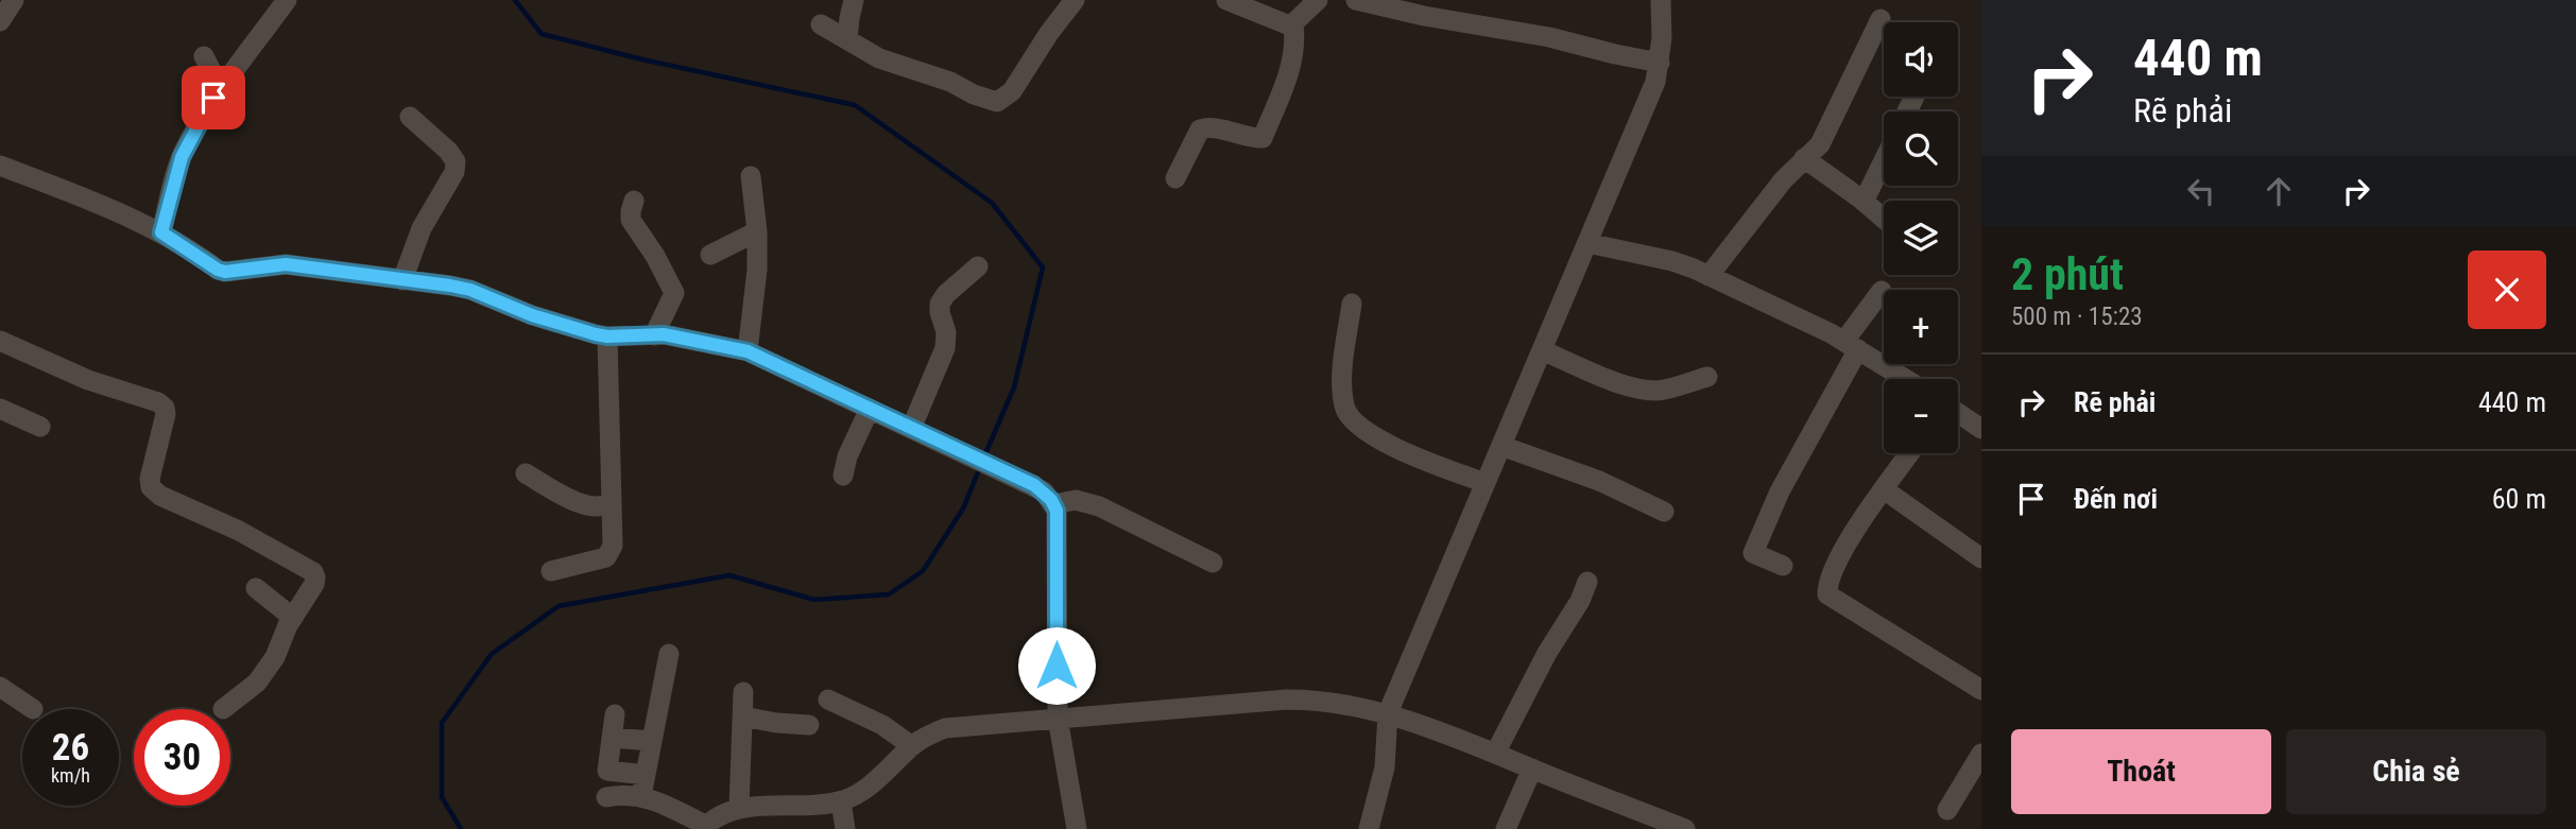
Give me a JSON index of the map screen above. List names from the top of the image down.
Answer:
{
  "page": {
    "turn": ["440 m", "Rẽ phải"],
    "map_buttons": ["+", "−"],
    "heading": ["2 phút", "500 m · 15:23"],
    "list": [
      {
        "name": "Rẽ phải",
        "value": "440 m"
      },
      {
        "name": "Đến nơi",
        "value": "60 m"
      }
    ],
    "speed": "26 km/h",
    "limit": "30",
    "buttons": ["Thoát", "Chia sẻ"]
  }
}
